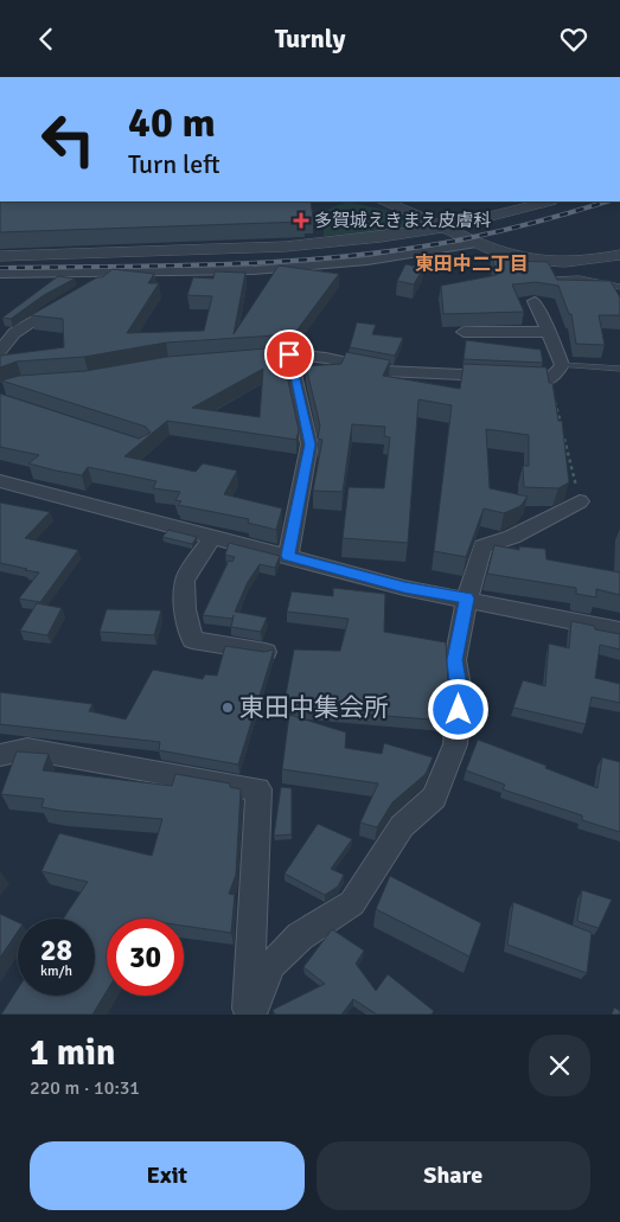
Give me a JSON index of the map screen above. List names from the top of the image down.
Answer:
{
  "districts": ["東田中二丁目"],
  "places": {
    "health": ["多賀城えきまえ皮膚科"],
    "other": ["東田中集会所"]
  },
  "page": {
    "header": "Turnly",
    "turn": ["40 m", "Turn left"],
    "speed": "28 km/h",
    "limit": "30",
    "heading": ["1 min", "220 m · 10:31"],
    "buttons": ["Exit", "Share"]
  }
}
